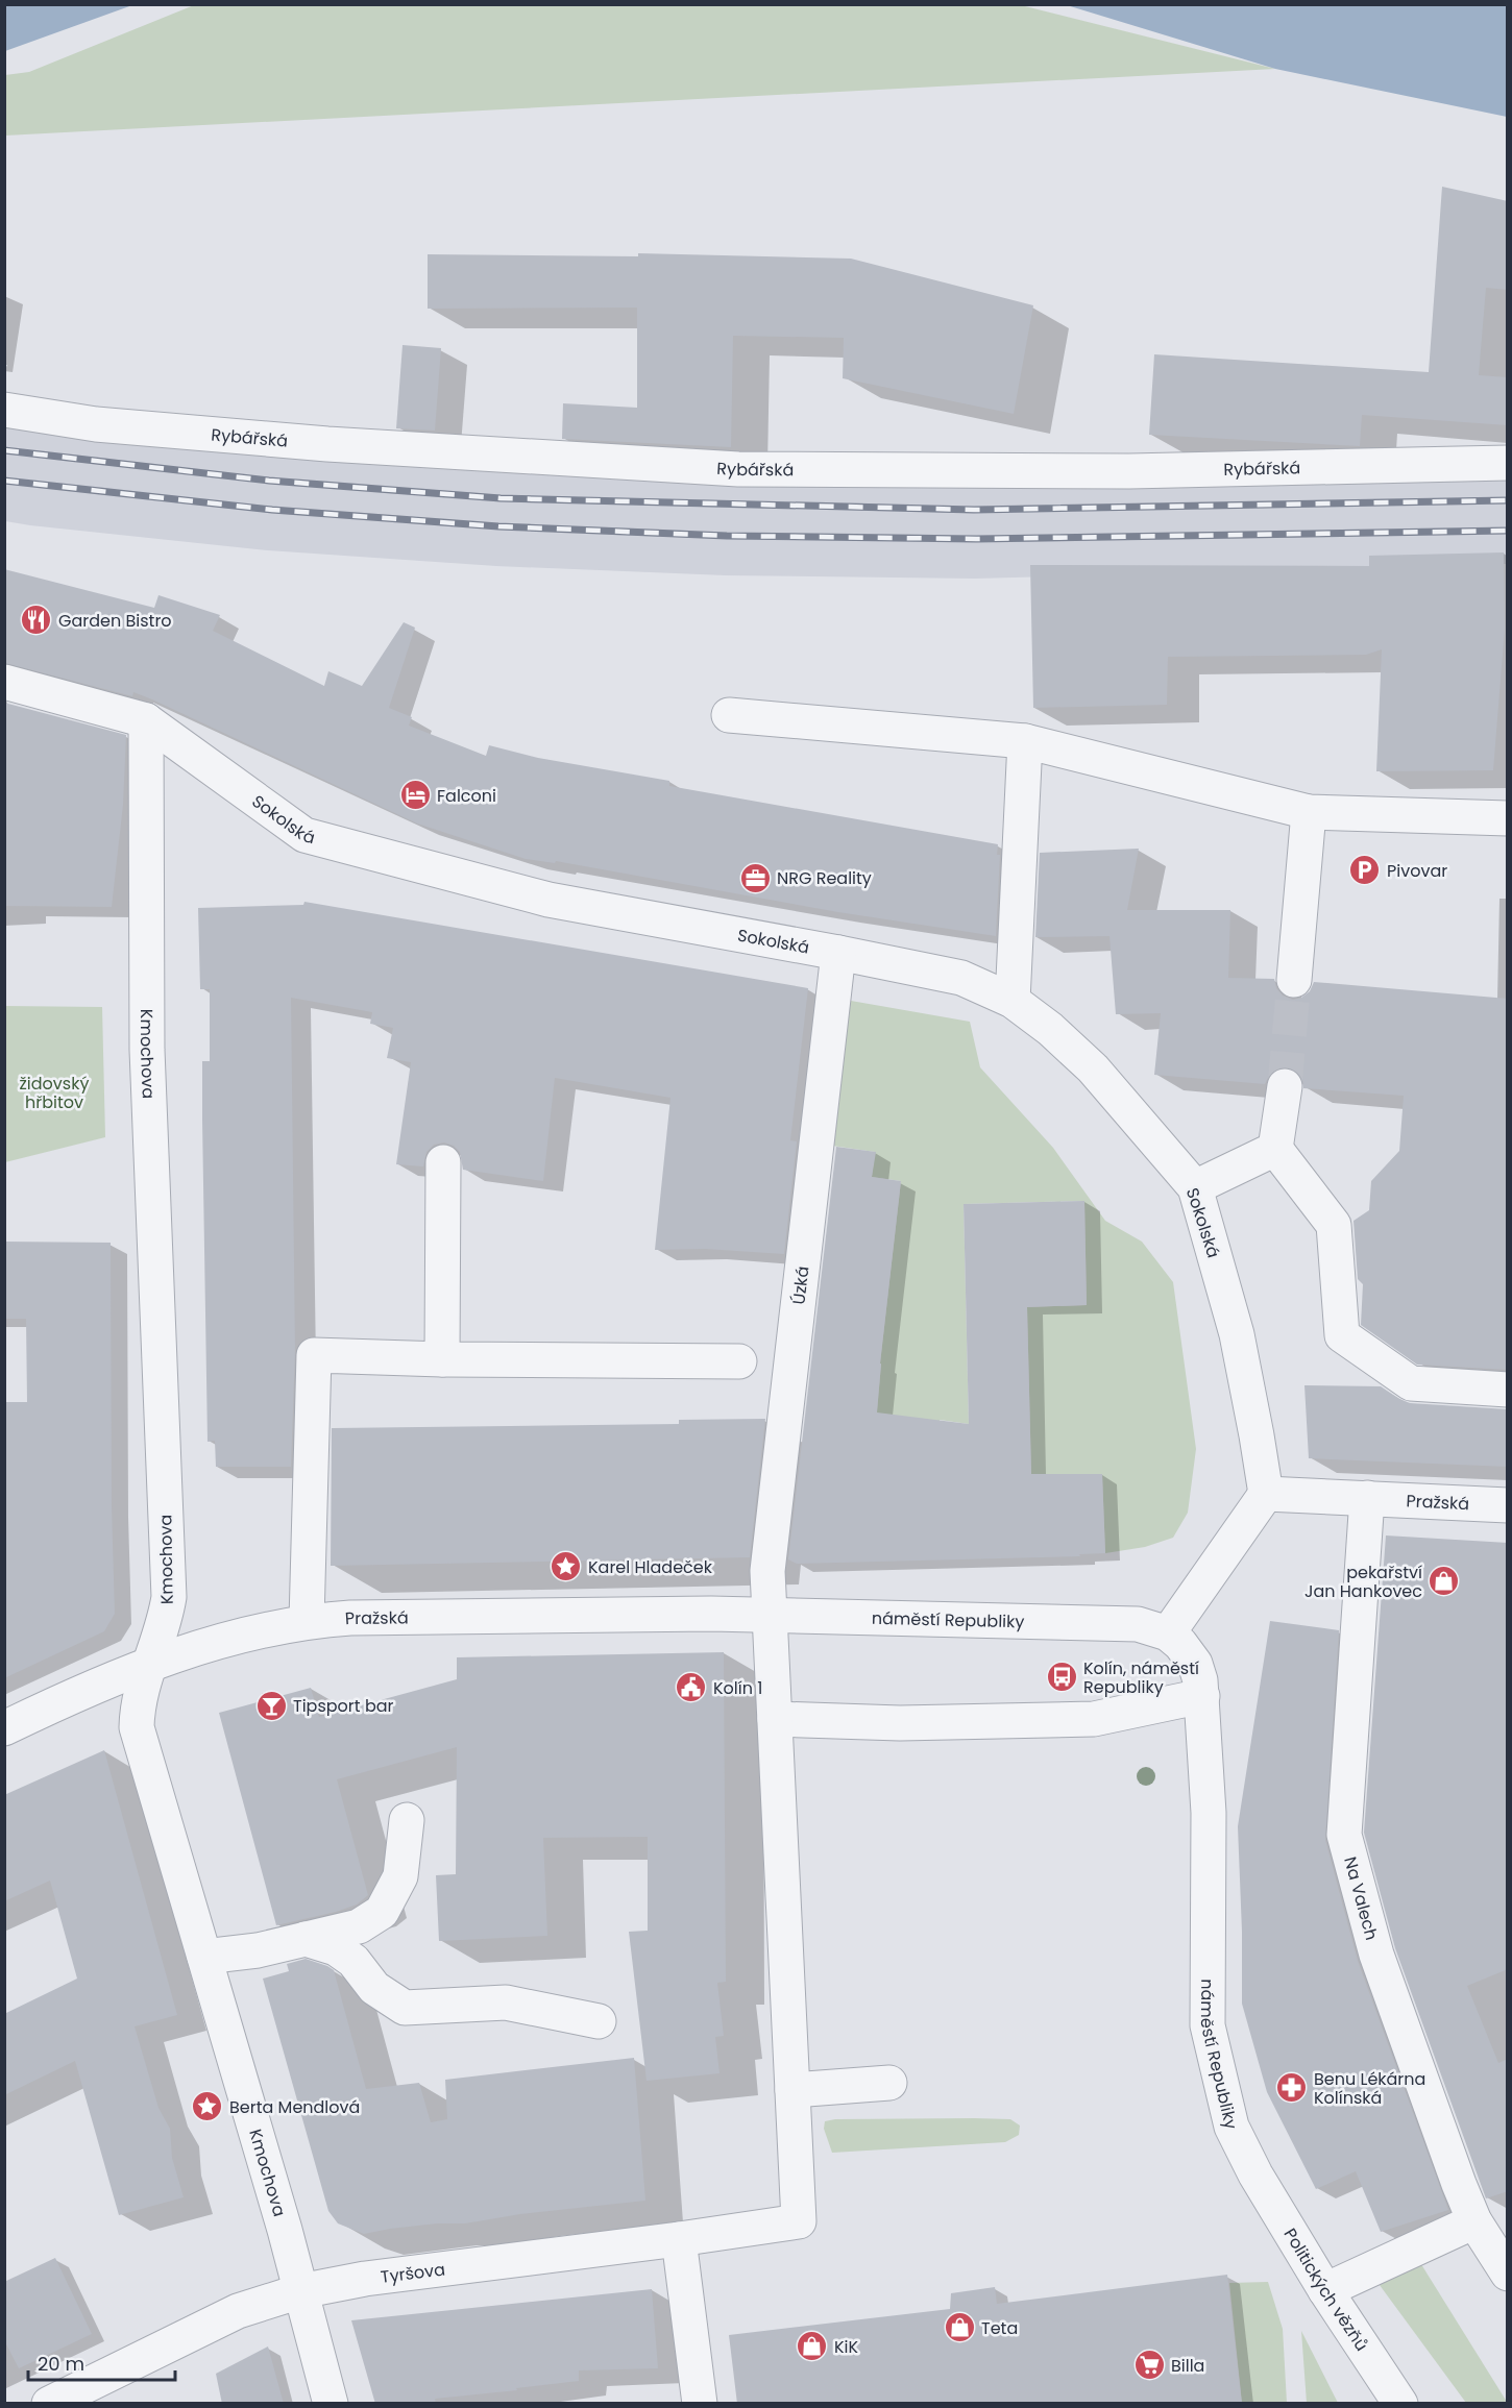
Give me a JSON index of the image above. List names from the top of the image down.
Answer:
{
  "streets": {
    "street": [
      "Rybářská",
      "Sokolská",
      "Kmochova",
      "Úzká",
      "Pražská",
      "náměstí Republiky",
      "Na Valech",
      "Tyršova",
      "Politických vězňů"
    ]
  },
  "crossings": [
    ["Sokolská", "Kmochova"],
    ["Sokolská", "Úzká"],
    ["Sokolská", "Pražská"],
    ["Kmochova", "Pražská"],
    ["Kmochova", "Tyršova"],
    ["Úzká", "Pražská"],
    ["Úzká", "náměstí Republiky"],
    ["Pražská", "náměstí Republiky"],
    ["Pražská", "Na Valech"],
    ["náměstí Republiky", "Politických vězňů"]
  ],
  "parks": ["židovský hřbitov"],
  "places": {
    "restaurant": ["Garden Bistro"],
    "hotel": ["Falconi"],
    "parking": ["Pivovar"],
    "office": ["NRG Reality"],
    "place": ["Karel Hladeček", "Berta Mendlová"],
    "shop": ["pekařství Jan Hankovec", "Teta", "KiK"],
    "bus stop": ["Kolín, náměstí Republiky"],
    "public building": ["Kolín 1"],
    "bar": ["Tipsport bar"],
    "pharmacy": ["Benu Lékárna Kolínská"],
    "supermarket": ["Billa"]
  },
  "scale_bar": "20 m"
}
